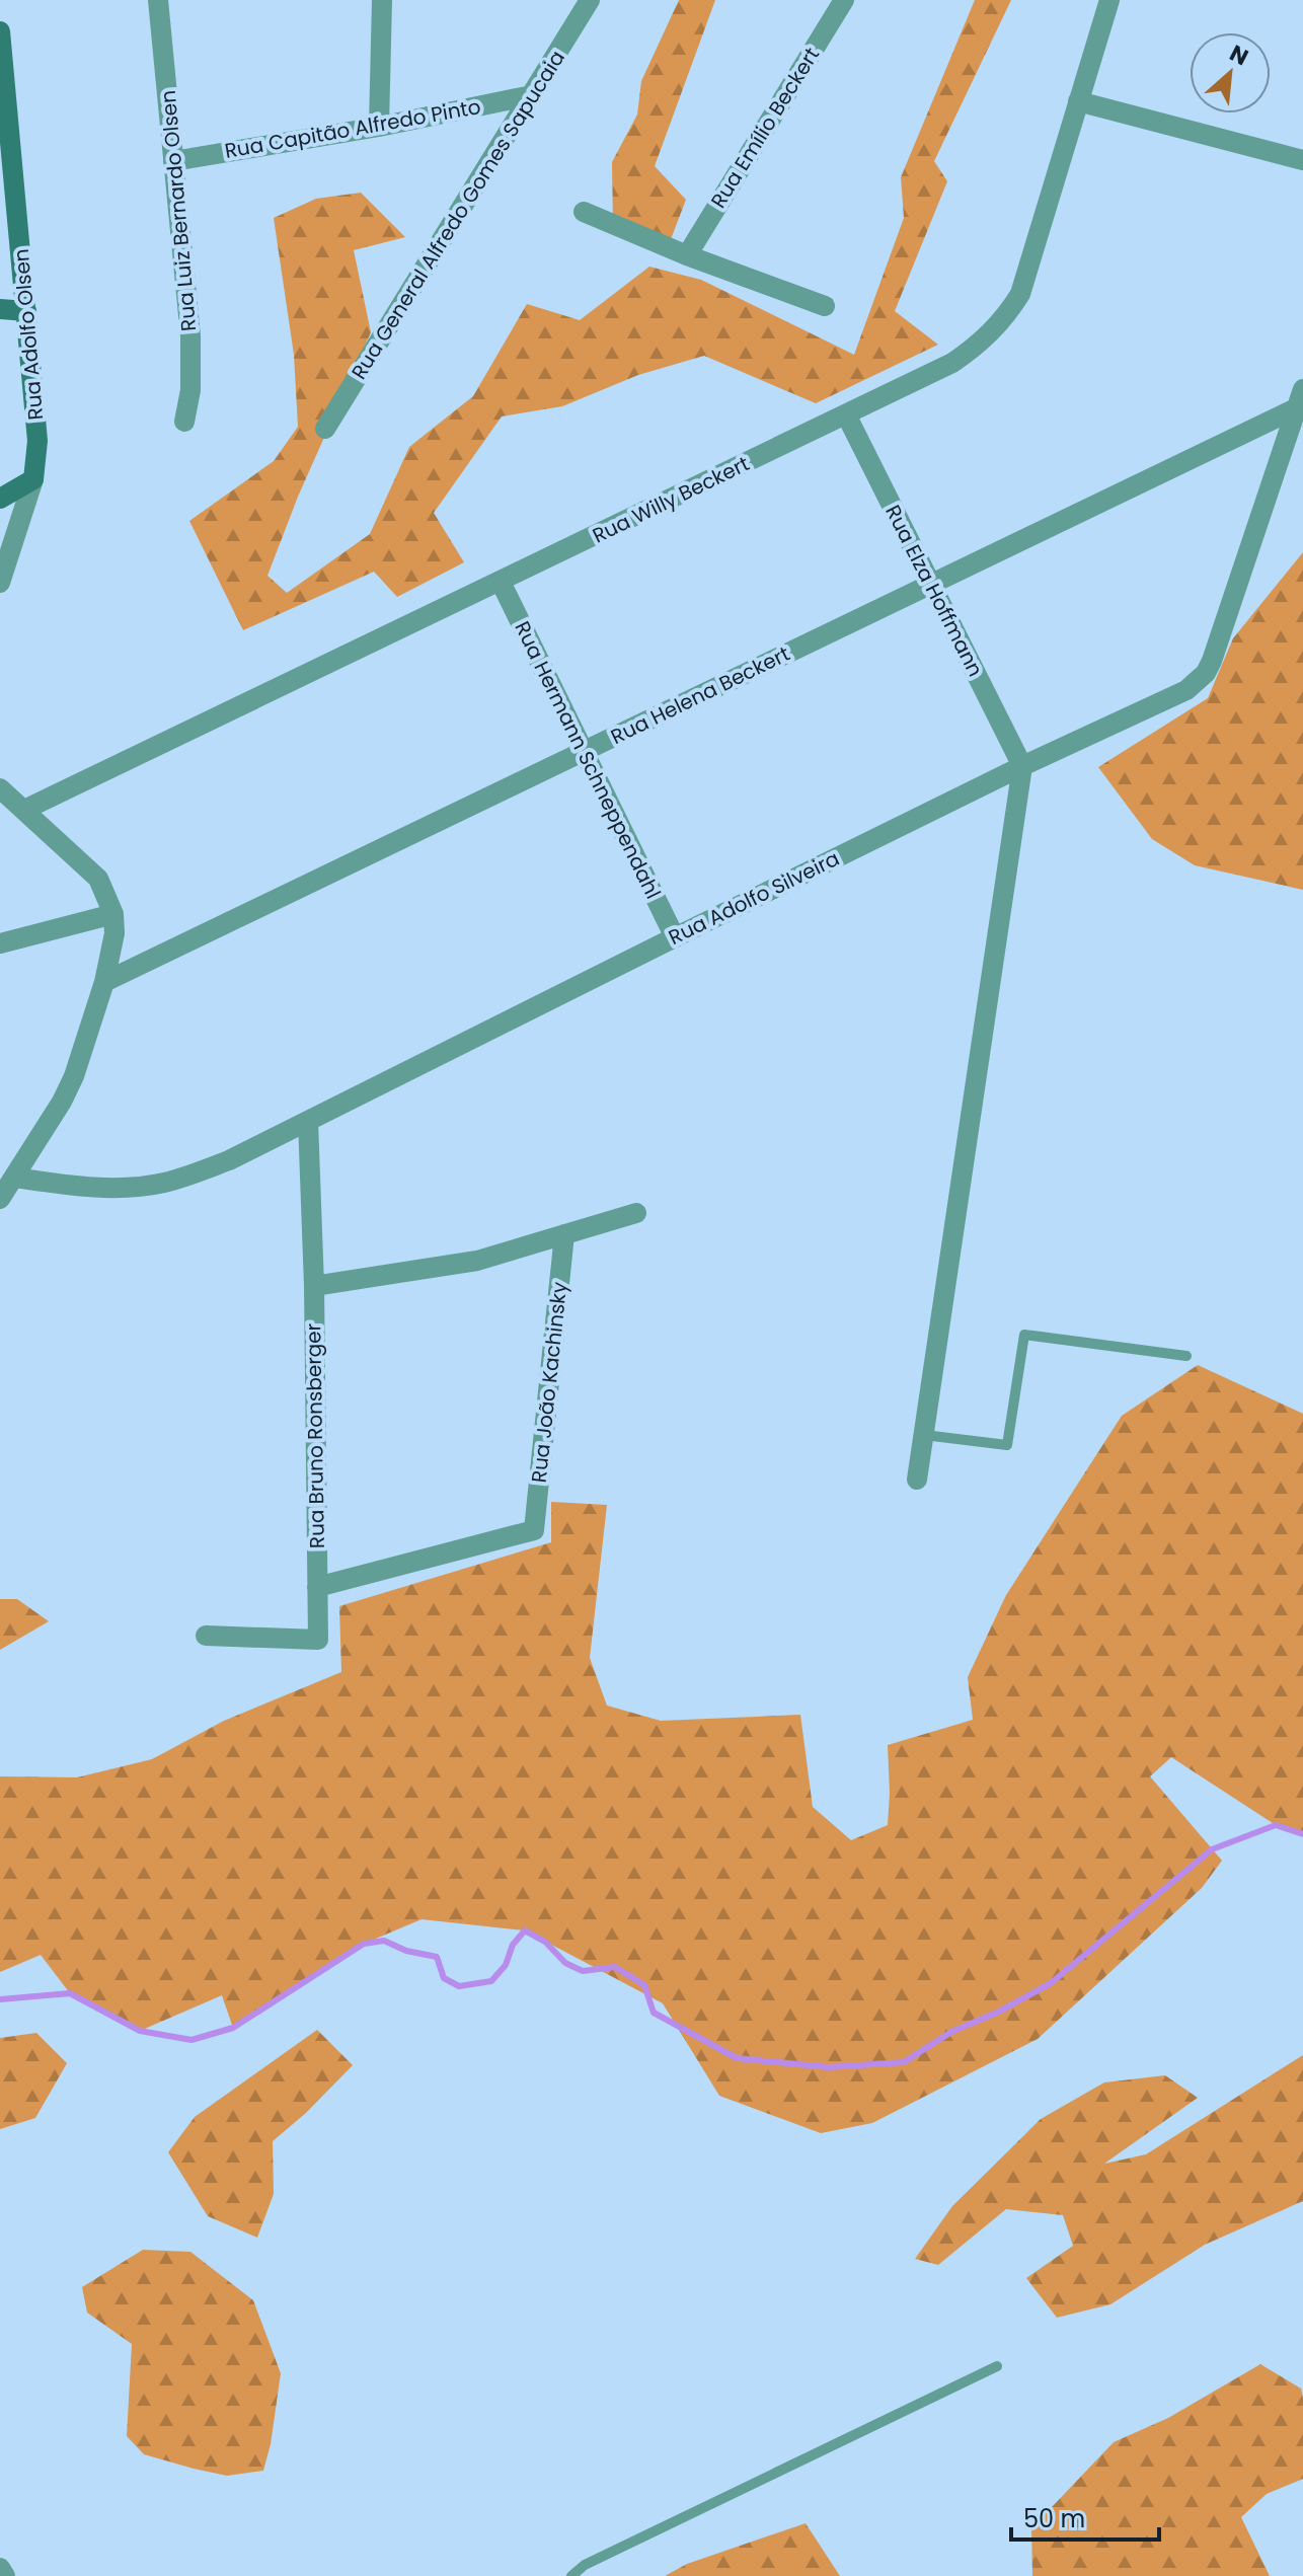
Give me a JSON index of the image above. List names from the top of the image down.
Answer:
{
  "streets": {
    "main road": ["Rua Adolfo Olsen"],
    "street": [
      "Rua Emílio Beckert",
      "Rua Capitão Alfredo Pinto",
      "Rua Luiz Bernardo Olsen",
      "Rua General Alfredo Gomes Sapucaia",
      "Rua Willy Beckert",
      "Rua Elza Hoffmann",
      "Rua Helena Beckert",
      "Rua Hermann Schneppendahl",
      "Rua Adolfo Silveira",
      "Rua João Kachinsky",
      "Rua Bruno Ronsberger"
    ]
  },
  "crossings": [
    ["Rua Capitão Alfredo Pinto", "Rua Luiz Bernardo Olsen"],
    ["Rua Capitão Alfredo Pinto", "Rua General Alfredo Gomes Sapucaia"],
    ["Rua Willy Beckert", "Rua Elza Hoffmann"],
    ["Rua Willy Beckert", "Rua Hermann Schneppendahl"],
    ["Rua Elza Hoffmann", "Rua Helena Beckert"],
    ["Rua Elza Hoffmann", "Rua Adolfo Silveira"],
    ["Rua Helena Beckert", "Rua Hermann Schneppendahl"],
    ["Rua Helena Beckert", "Rua Adolfo Silveira"],
    ["Rua Hermann Schneppendahl", "Rua Adolfo Silveira"],
    ["Rua Adolfo Silveira", "Rua Bruno Ronsberger"],
    ["Rua João Kachinsky", "Rua Bruno Ronsberger"]
  ],
  "scale_bar": "50 m",
  "north": "top right"
}
